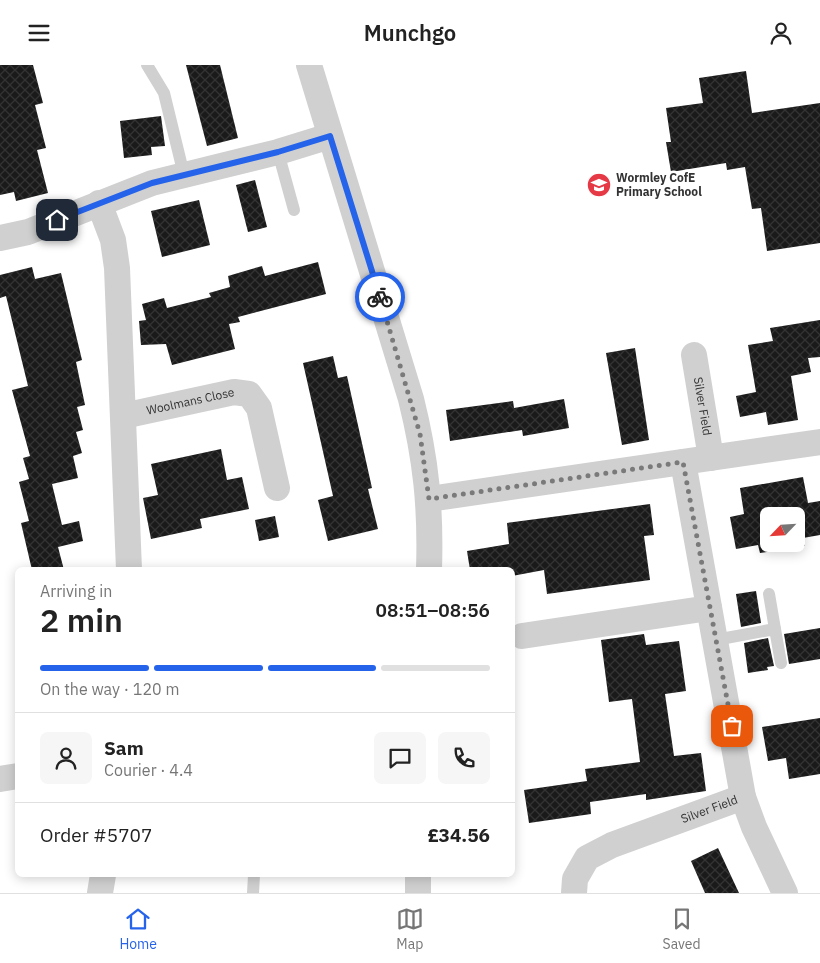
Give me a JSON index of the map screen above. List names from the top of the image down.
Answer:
{
  "streets": {
    "street": ["Woolmans Close", "Silver Field"]
  },
  "places": {
    "school or university": ["Wormley CofE Primary School"]
  },
  "north": "bottom left",
  "page": {
    "header": "Munchgo",
    "heading": ["2 min", "Arriving in", "08:51–08:56"],
    "panel": [
      "Sam",
      "Courier · 4.4",
      "Order #5707",
      "£34.56"
    ],
    "bar": "On the way · 120 m",
    "tabs": ["Home", "Map", "Saved"]
  }
}
